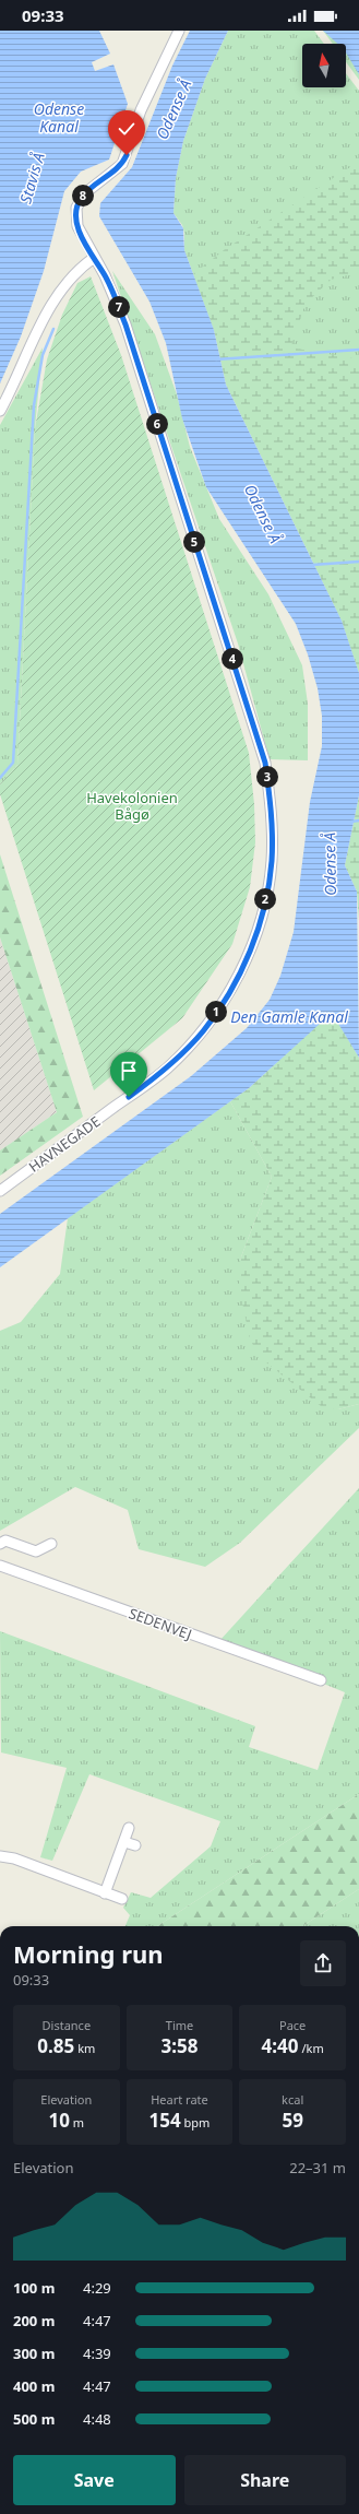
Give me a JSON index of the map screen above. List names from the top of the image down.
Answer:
{
  "streets": {
    "street": ["HAVNEGADE", "SEDENVEJ"]
  },
  "water": [
    "Odense Kanal",
    "Odense Å",
    "Stavis Å",
    "Den Gamle Kanal"
  ],
  "parks": ["Havekolonien Bågø"],
  "north": "top",
  "page": {
    "status": "09:33",
    "pins": [
      "8",
      "7",
      "6",
      "5",
      "4",
      "3",
      "2",
      "1"
    ],
    "heading": ["Morning run", "09:33"],
    "stats": [
      ["Distance", "0.85 km"],
      ["Time", "3:58"],
      ["Pace", "4:40 /km"],
      ["Elevation", "10 m"],
      ["Heart rate", "154 bpm"],
      ["kcal", "59"]
    ],
    "chart": ["Elevation", "22–31 m"],
    "list": [
      {
        "name": "100 m",
        "note": "4:29"
      },
      {
        "name": "200 m",
        "note": "4:47"
      },
      {
        "name": "300 m",
        "note": "4:39"
      },
      {
        "name": "400 m",
        "note": "4:47"
      },
      {
        "name": "500 m",
        "note": "4:48"
      }
    ],
    "buttons": ["Save", "Share"]
  }
}
